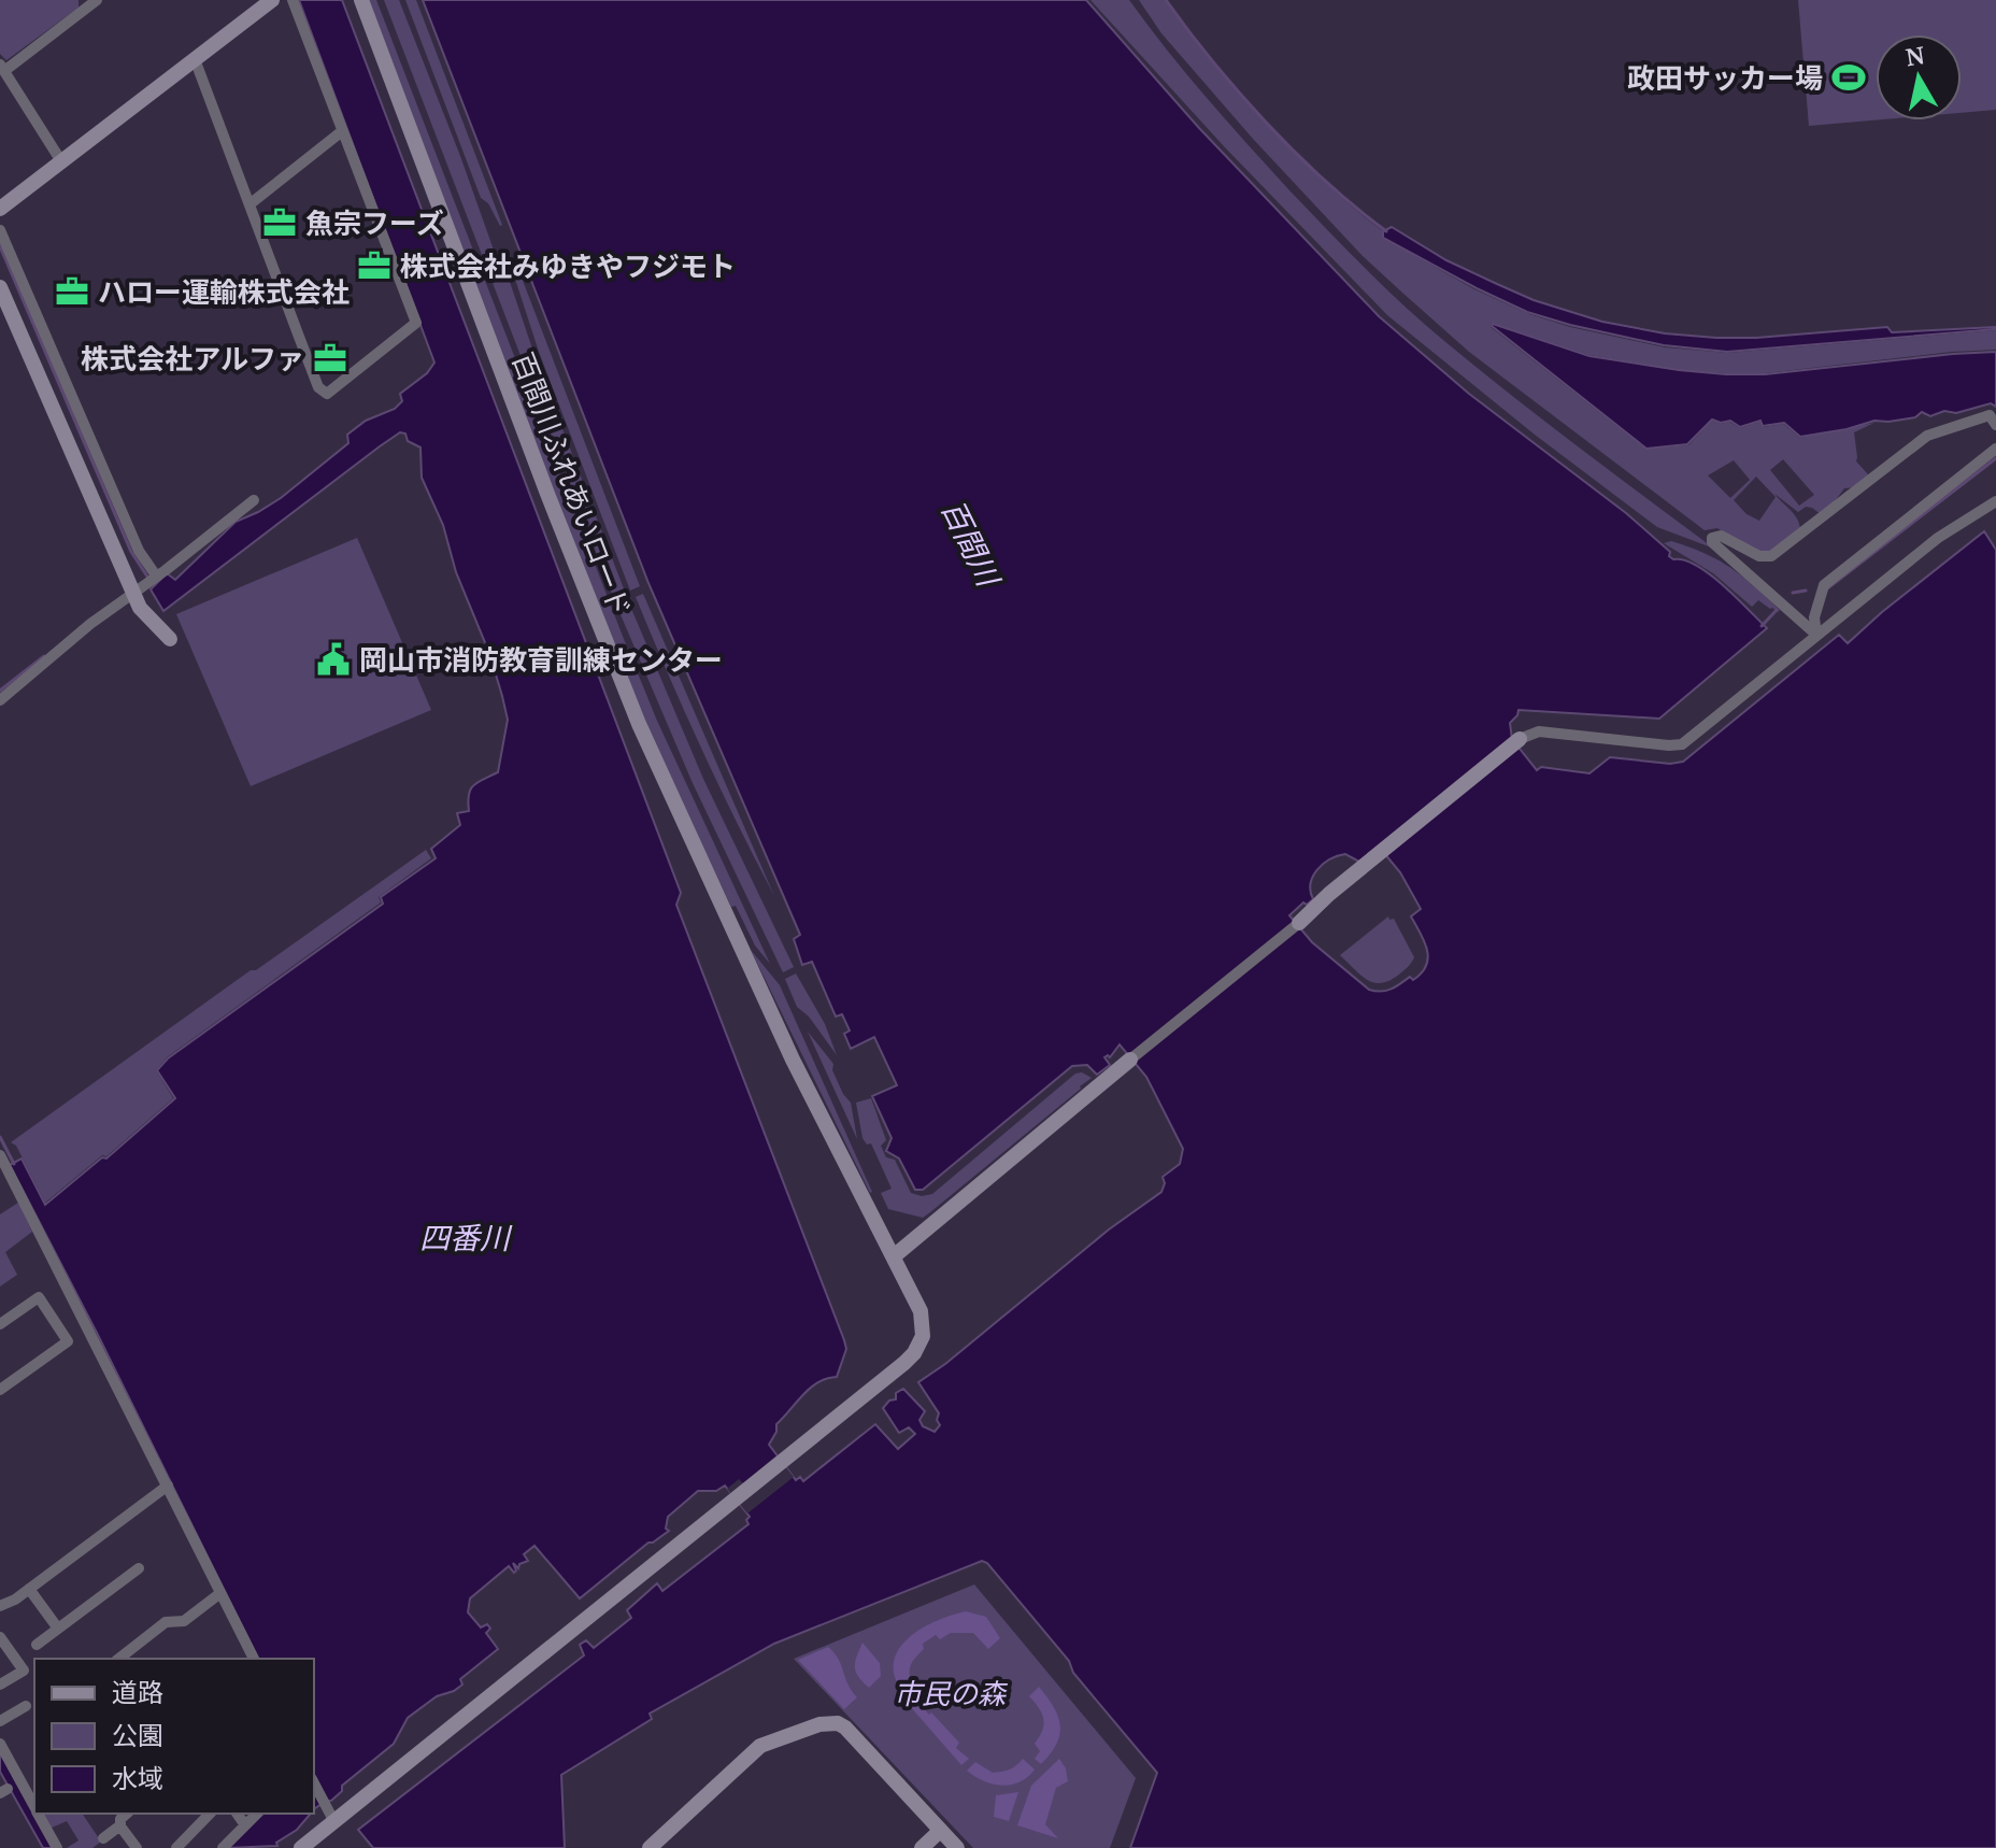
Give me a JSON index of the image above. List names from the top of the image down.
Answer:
{
  "streets": {
    "street": ["百間川ふれあいロード"]
  },
  "water": ["百間川", "四番川"],
  "parks": ["市民の森"],
  "places": {
    "sports": ["政田サッカー場"],
    "office": [
      "魚宗フーズ",
      "株式会社みゆきやフジモト",
      "ハロー運輸株式会社",
      "株式会社アルファ"
    ],
    "public building": ["岡山市消防教育訓練センター"]
  },
  "legend": ["道路", "公園", "水域"],
  "north": "top"
}
